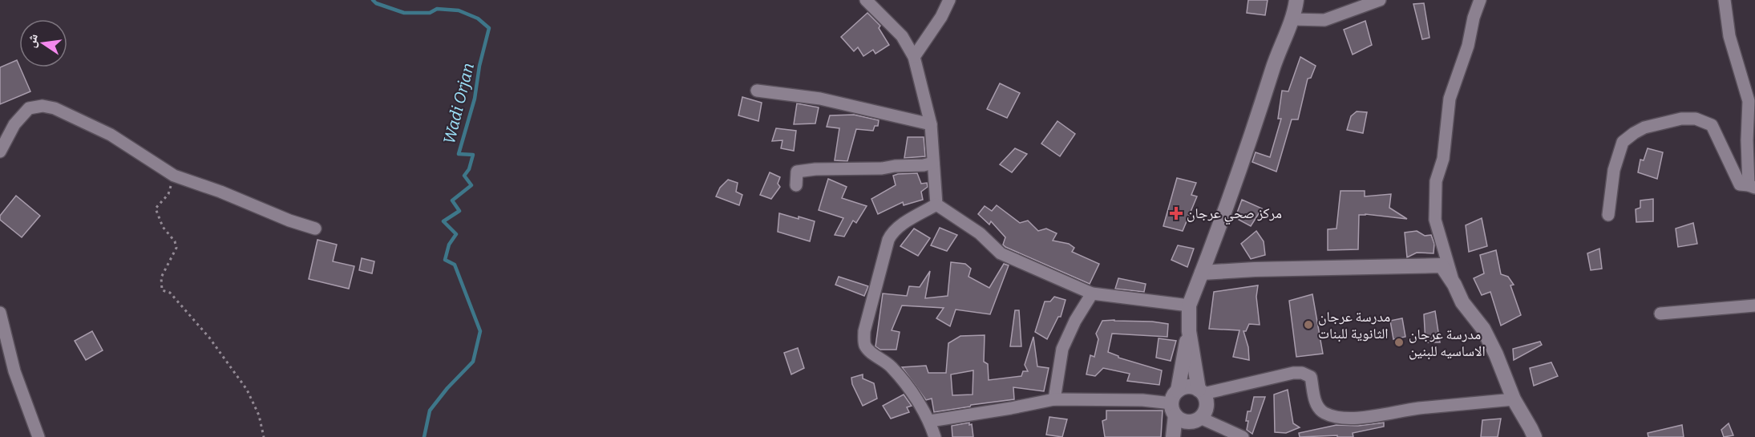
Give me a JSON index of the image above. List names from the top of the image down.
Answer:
{
  "water": ["Wadi Orjan"],
  "places": {
    "health": ["مركز صحي عرجان"],
    "other": ["مدرسة عرجان الثانوية للبنات", "مدرسة عرجان الاساسيه للبنين"]
  },
  "north": "left"
}
